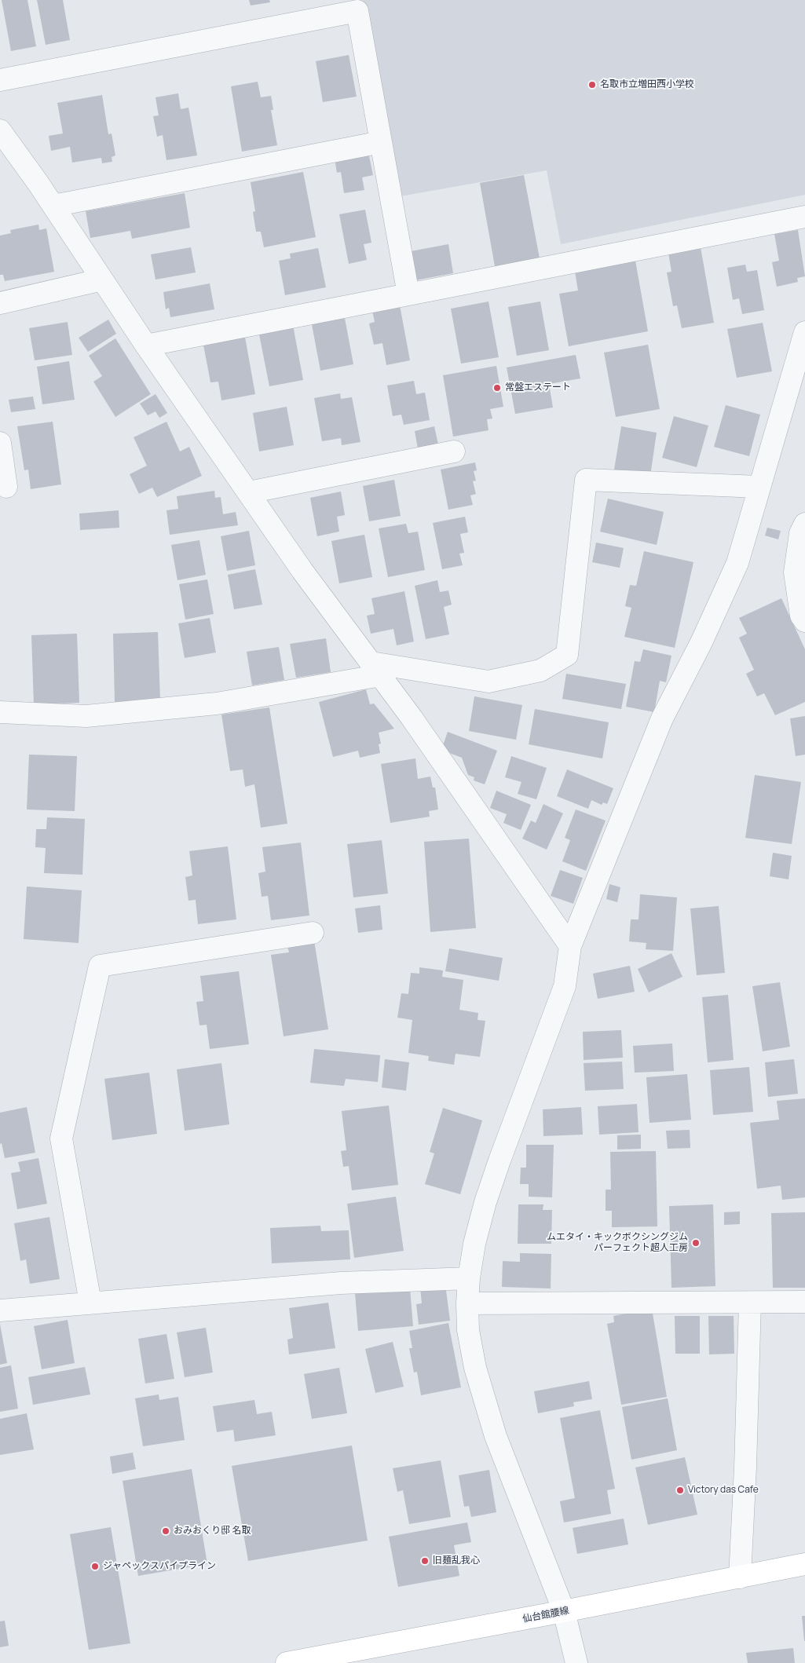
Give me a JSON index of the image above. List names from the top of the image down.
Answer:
{
  "streets": {
    "main road": ["仙台館腰線"]
  },
  "places": [
    "名取市立増田西小学校",
    "常盤エステート",
    "ムエタイ・キックボクシングジム パーフェクト超人工房",
    "Victory das Cafe",
    "おみおくり邸 名取",
    "旧麺乱我心",
    "ジャペックスパイプライン"
  ]
}
